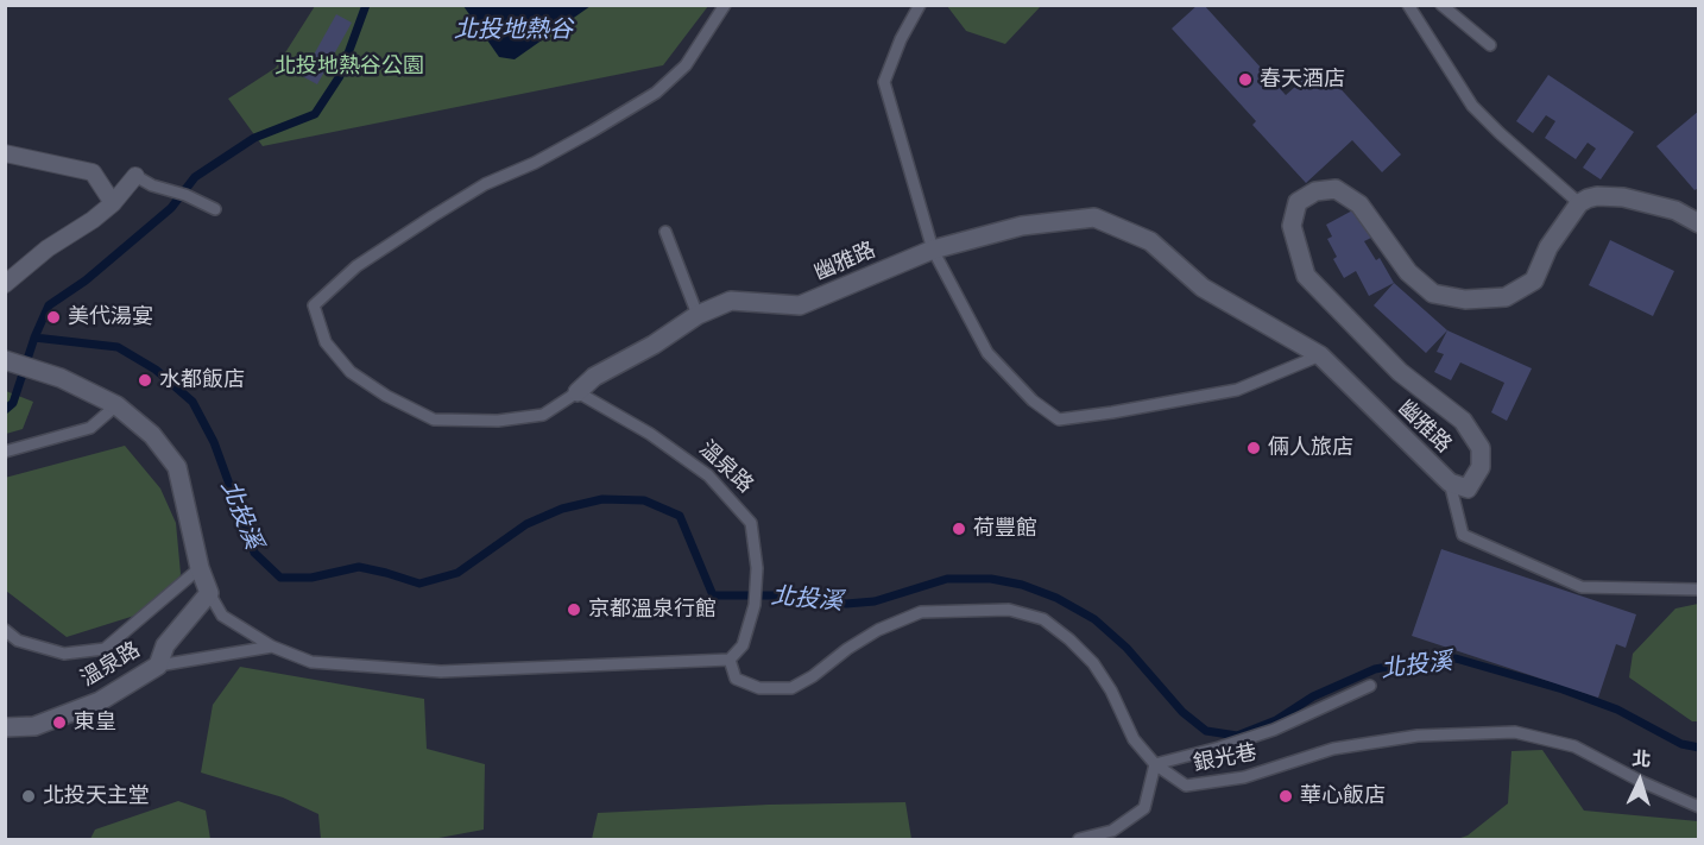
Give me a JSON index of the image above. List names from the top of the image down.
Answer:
{
  "streets": {
    "street": ["幽雅路", "溫泉路"],
    "lane": ["銀光巷"]
  },
  "crossings": [
    ["幽雅路", "溫泉路"],
    ["溫泉路", "銀光巷"]
  ],
  "water": ["北投地熱谷", "北投溪"],
  "parks": ["北投地熱谷公園"],
  "places": [
    "春天酒店",
    "美代湯宴",
    "水都飯店",
    "倆人旅店",
    "荷豐館",
    "京都溫泉行館",
    "東皇",
    "北投天主堂",
    "華心飯店"
  ],
  "north": "top"
}
